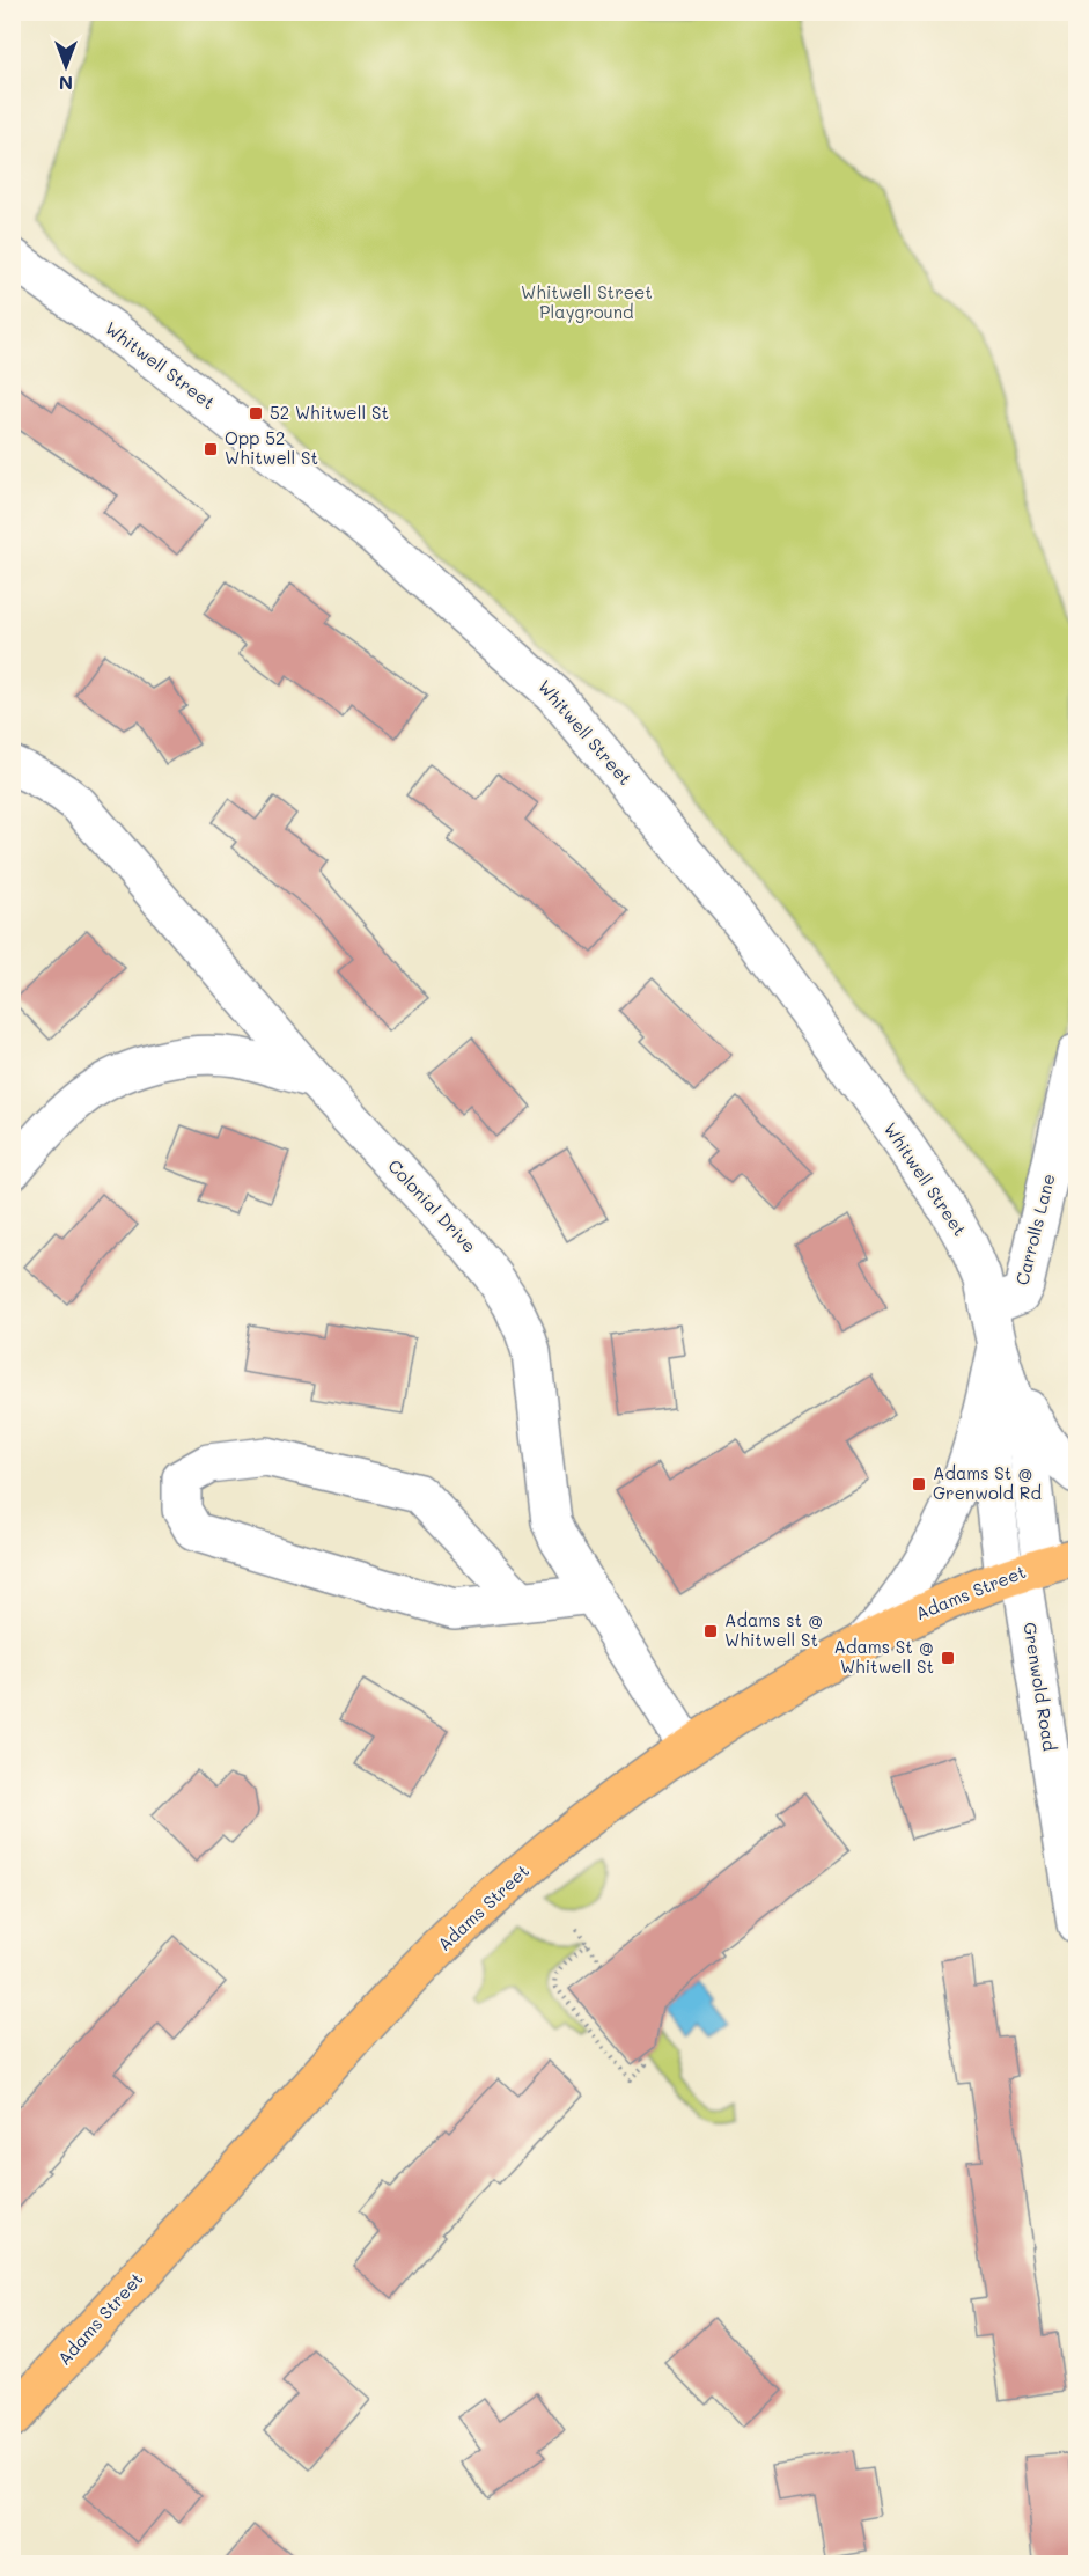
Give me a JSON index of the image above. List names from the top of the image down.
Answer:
{
  "streets": {
    "main road": ["Adams Street"],
    "street": [
      "Whitwell Street",
      "Colonial Drive",
      "Carrolls Lane",
      "Grenwold Road"
    ]
  },
  "crossings": [
    ["Whitwell Street", "Carrolls Lane"],
    ["Whitwell Street", "Adams Street"],
    ["Whitwell Street", "Grenwold Road"],
    ["Colonial Drive", "Adams Street"],
    ["Adams Street", "Grenwold Road"]
  ],
  "parks": ["Whitwell Street Playground"],
  "places": {
    "transit": [
      "52 Whitwell St",
      "Opp 52 Whitwell St",
      "Adams St @ Grenwold Rd",
      "Adams st @ Whitwell St",
      "Adams St @ Whitwell St"
    ]
  },
  "north": "bottom"
}
